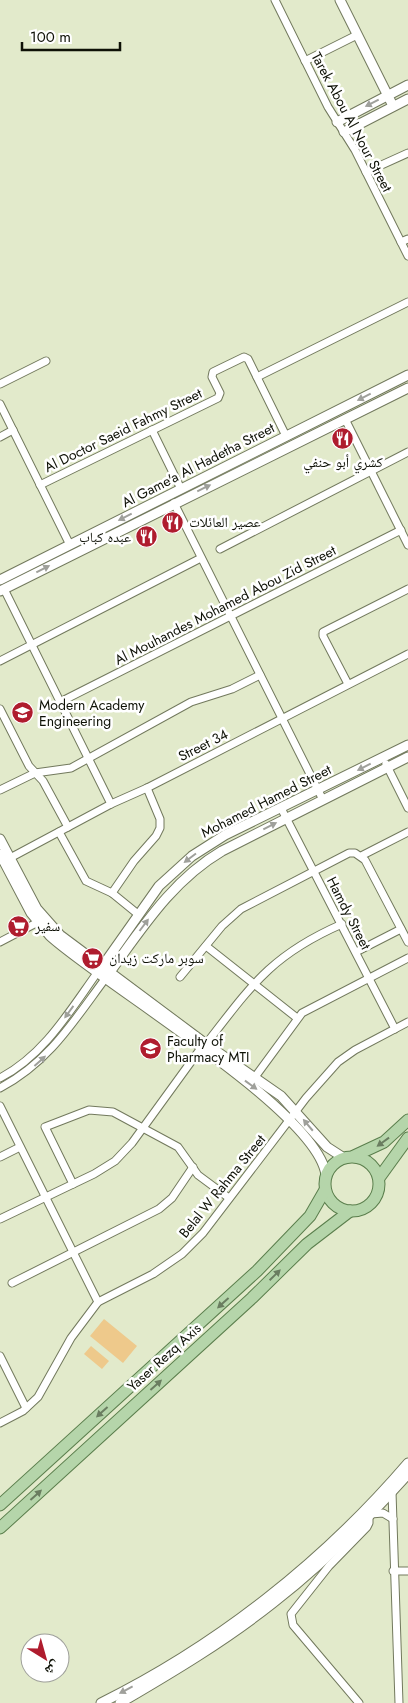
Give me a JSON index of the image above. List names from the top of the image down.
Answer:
{
  "streets": {
    "main road": ["Yaser Rezq Axis"],
    "street": [
      "Tarek Abou Al Nour Street",
      "Al Doctor Saeid Fahmy Street",
      "Al Game'a Al Hadetha Street",
      "Al Mouhandes Mohamed Abou Zid Street",
      "Street 34",
      "Mohamed Hamed Street",
      "Hamdy Street",
      "Belal W Rahma Street"
    ]
  },
  "crossings": [
    ["Mohamed Hamed Street", "Hamdy Street"],
    ["Hamdy Street", "Belal W Rahma Street"]
  ],
  "places": {
    "restaurant": ["كشري أبو حنفي", "عصير العائلات", "عبده كباب"],
    "school or university": ["Modern Academy Engineering", "Faculty of Pharmacy MTI"],
    "supermarket": ["سفير", "سوبر ماركت زيدان"]
  },
  "scale_bar": "100 m",
  "north": "bottom right"
}
